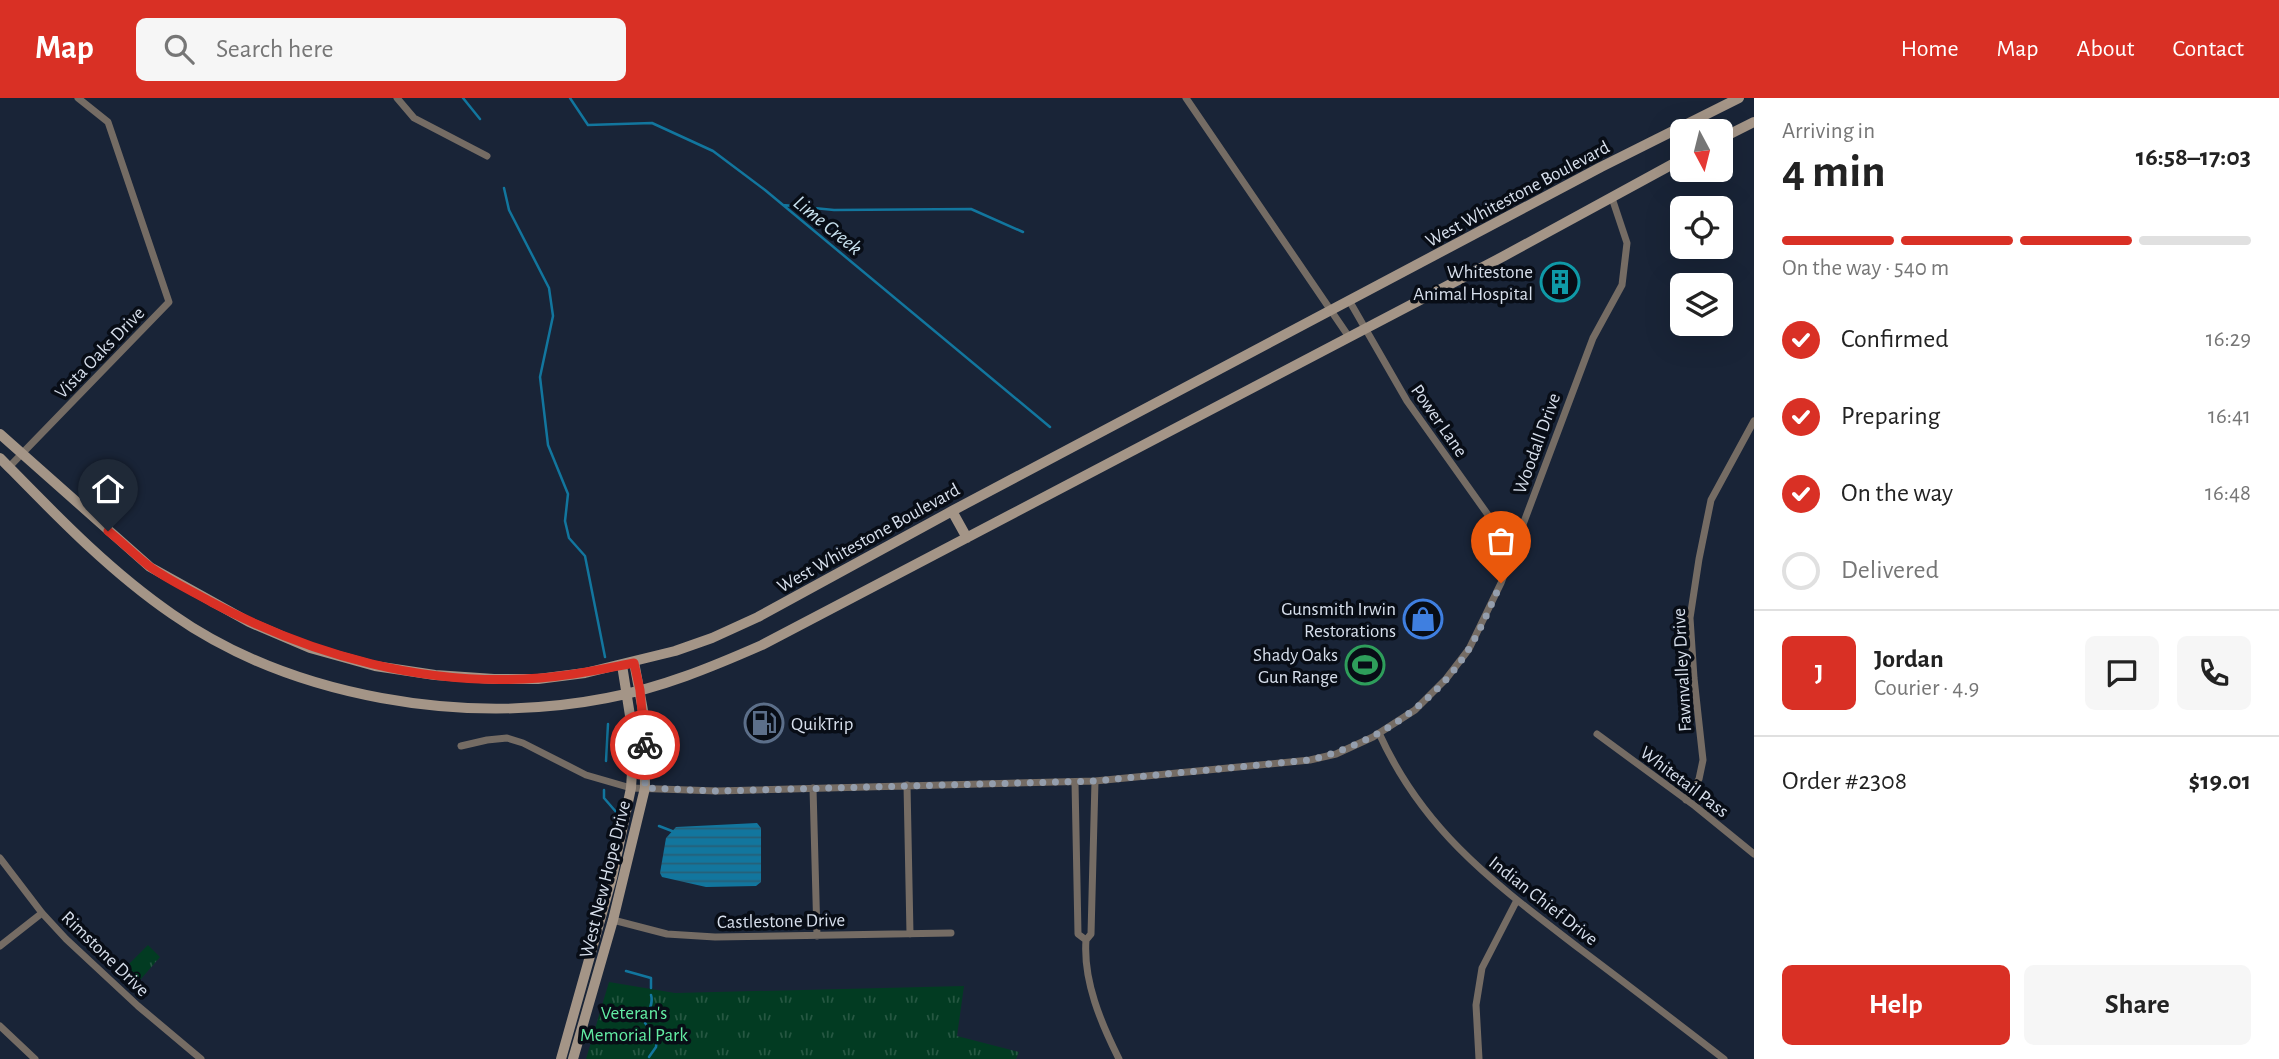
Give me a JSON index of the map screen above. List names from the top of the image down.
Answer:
{
  "streets": {
    "main road": ["West Whitestone Boulevard", "West New Hope Drive"],
    "street": [
      "Vista Oaks Drive",
      "Power Lane",
      "Woodall Drive",
      "Fawnvalley Drive",
      "Whitetail Pass",
      "Indian Chief Drive",
      "Castlestone Drive",
      "Rimstone Drive"
    ]
  },
  "crossings": [
    ["West Whitestone Boulevard", "Vista Oaks Drive"],
    ["West Whitestone Boulevard", "Power Lane"],
    ["West Whitestone Boulevard", "West New Hope Drive"],
    ["Power Lane", "Woodall Drive"],
    ["Woodall Drive", "West New Hope Drive"],
    ["Woodall Drive", "Indian Chief Drive"],
    ["Fawnvalley Drive", "Whitetail Pass"],
    ["West New Hope Drive", "Castlestone Drive"]
  ],
  "water": ["Lime Creek"],
  "parks": ["Veteran's Memorial Park"],
  "places": {
    "building": ["Whitestone Animal Hospital"],
    "shop": ["Gunsmith Irwin Restorations"],
    "sports": ["Shady Oaks Gun Range"],
    "fuel station": ["QuikTrip"]
  },
  "north": "bottom",
  "page": {
    "header": "Map",
    "search": "Search here",
    "nav": [
      "Home",
      "Map",
      "About",
      "Contact"
    ],
    "heading": ["4 min", "Arriving in", "16:58–17:03"],
    "panel": [
      "Jordan",
      "Courier · 4.9",
      "Order #2308",
      "$19.01"
    ],
    "bar": "On the way · 540 m",
    "list": [
      ["Confirmed", "16:29"],
      ["Preparing", "16:41"],
      ["On the way", "16:48"],
      "Delivered"
    ],
    "round": "J",
    "buttons": ["Help", "Share"]
  }
}
